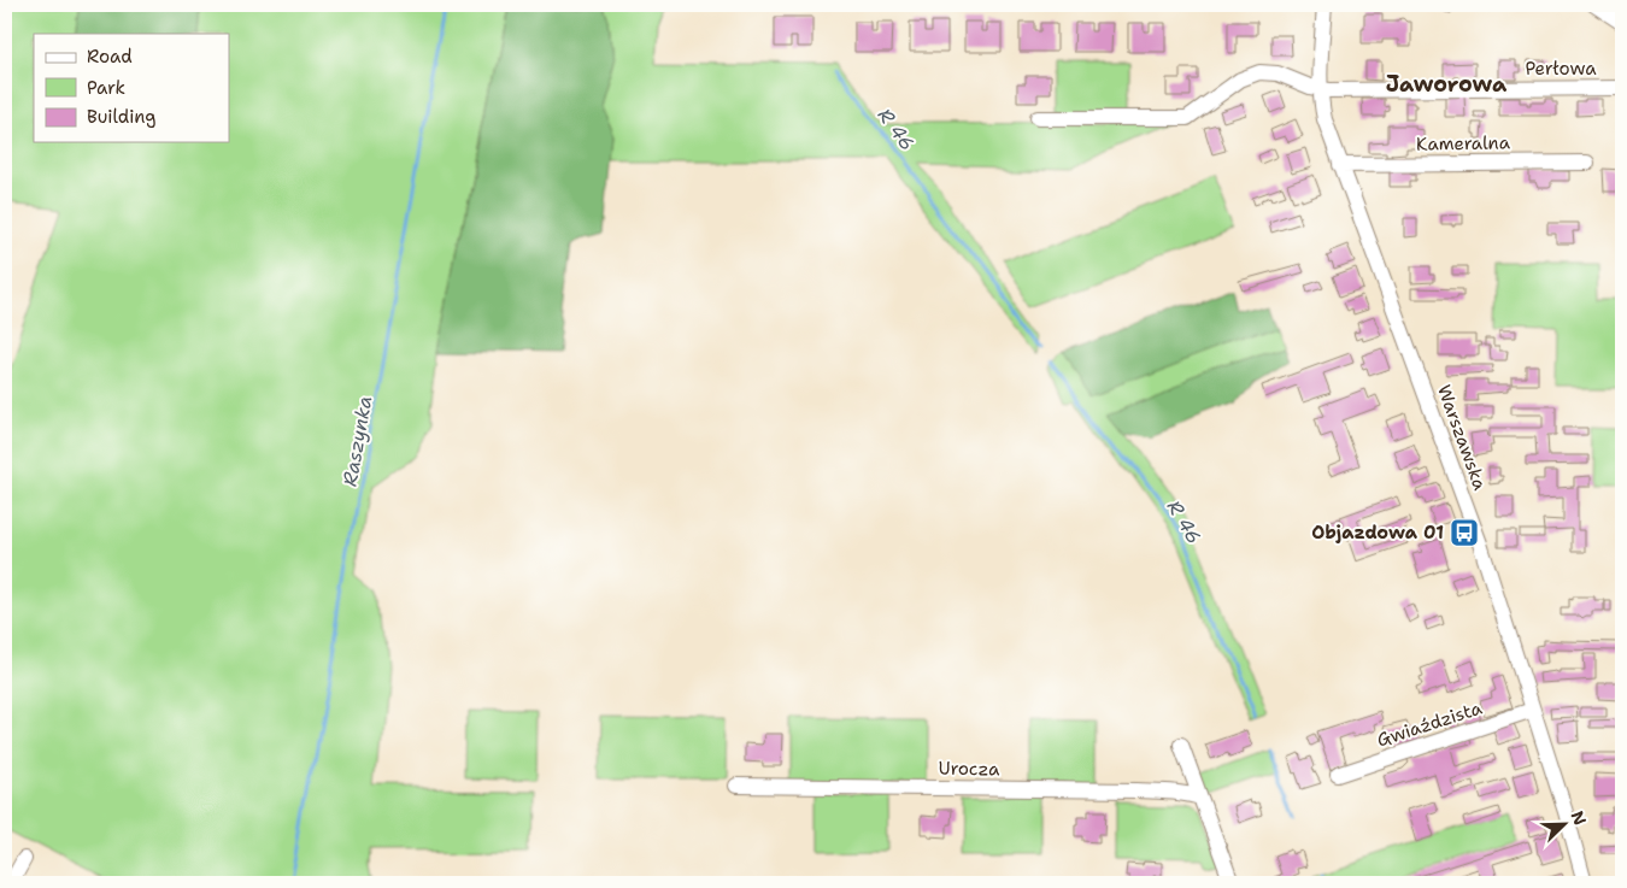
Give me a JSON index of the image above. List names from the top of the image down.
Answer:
{
  "streets": {
    "street": [
      "Perłowa",
      "Kameralna",
      "Warszawska",
      "Gwiaździsta",
      "Urocza"
    ]
  },
  "crossings": [
    ["Perłowa", "Warszawska"],
    ["Kameralna", "Warszawska"],
    ["Warszawska", "Gwiaździsta"]
  ],
  "districts": ["Jaworowa"],
  "water": ["R 46", "Raszynka"],
  "places": {
    "bus stop": ["Objazdowa 01"]
  },
  "legend": ["Road", "Park", "Building"],
  "north": "top right"
}
